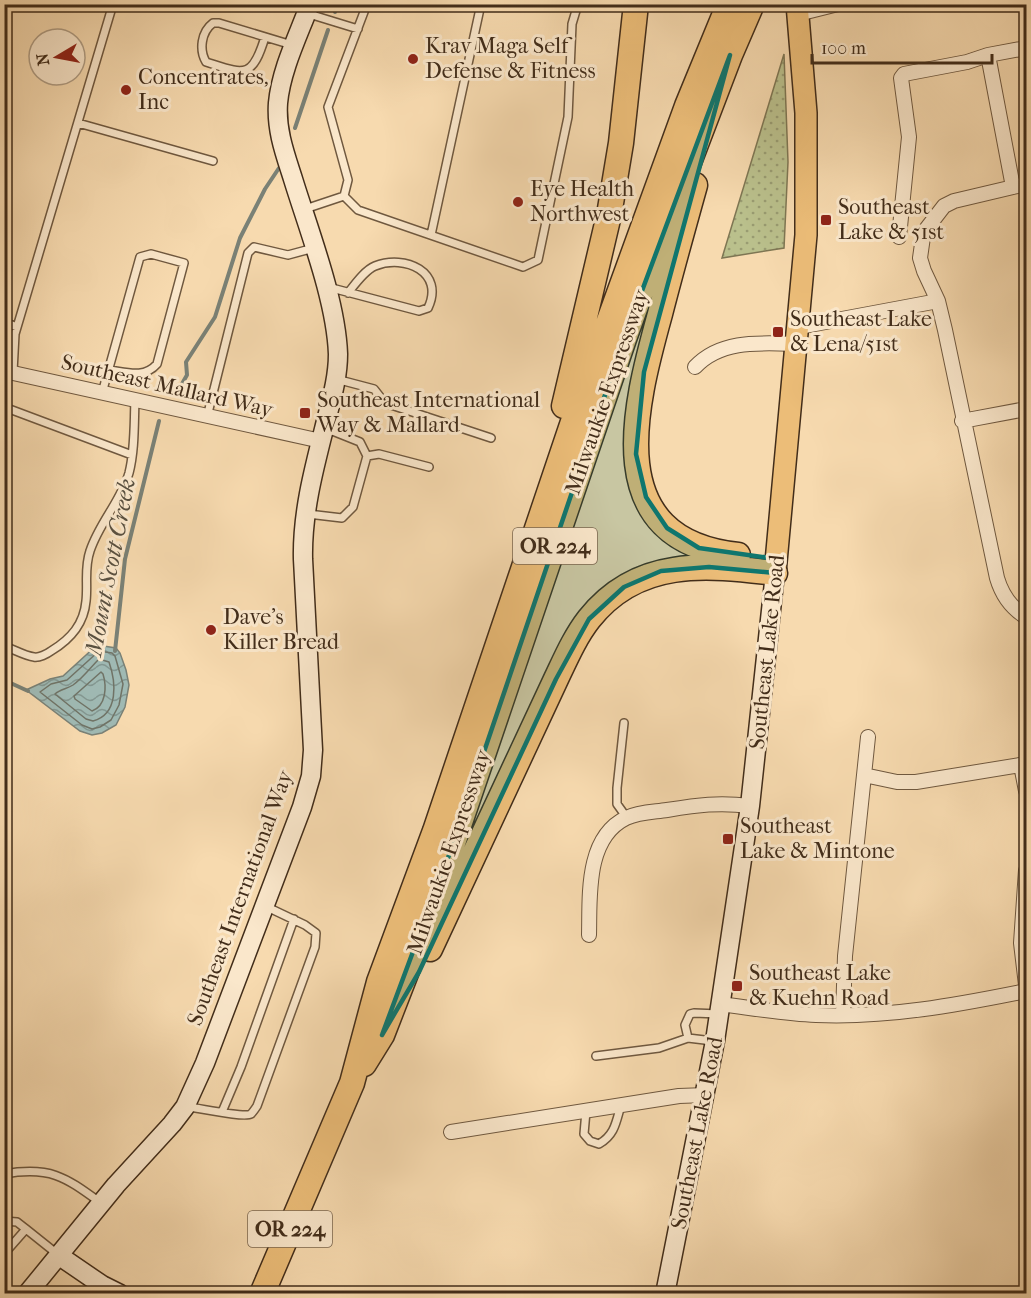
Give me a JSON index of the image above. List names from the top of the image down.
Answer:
{
  "streets": {
    "highway": ["Milwaukie Expressway", "OR 224"],
    "main road": ["Southeast Lake Road"],
    "street": ["Southeast Mallard Way", "Southeast International Way"]
  },
  "crossings": [
    ["Southeast Mallard Way", "Southeast International Way"]
  ],
  "water": ["Mount Scott Creek"],
  "places": {
    "other": [
      "Krav Maga Self Defense & Fitness",
      "Concentrates, Inc",
      "Eye Health Northwest",
      "Dave's Killer Bread"
    ],
    "transit": [
      "Southeast Lake & 51st",
      "Southeast Lake & Lena/51st",
      "Southeast International Way & Mallard",
      "Southeast Lake & Mintone",
      "Southeast Lake & Kuehn Road"
    ]
  },
  "scale_bar": "100 m",
  "north": "left"
}
